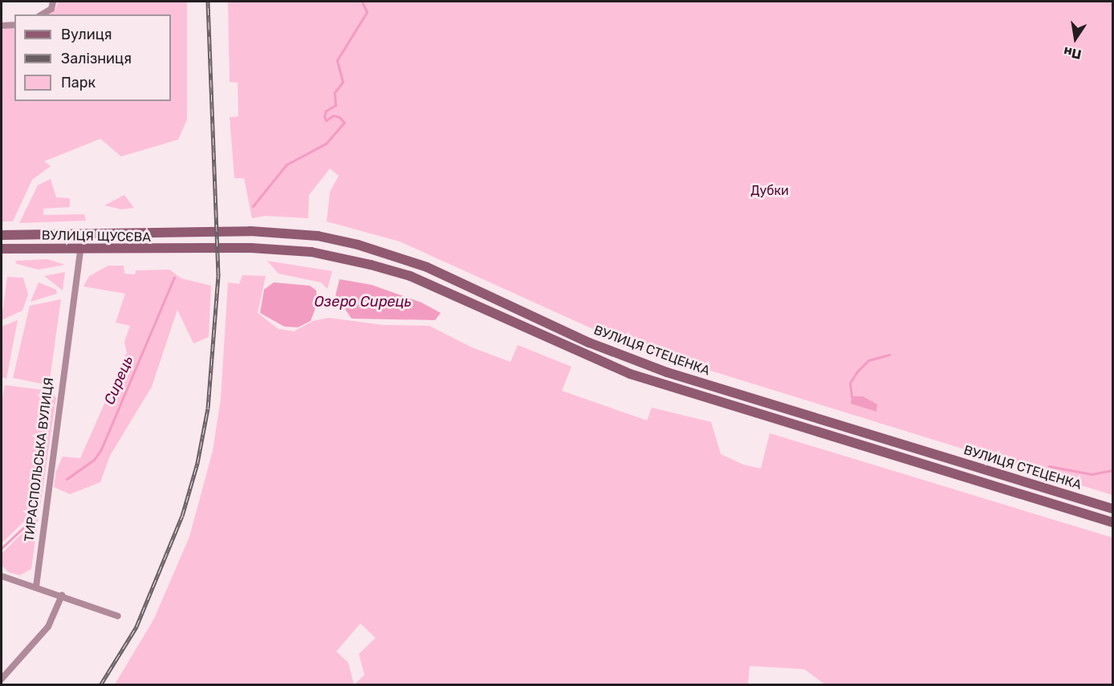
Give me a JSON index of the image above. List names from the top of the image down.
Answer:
{
  "streets": {
    "main road": ["ВУЛИЦЯ ЩУСЄВА", "ВУЛИЦЯ СТЕЦЕНКА"],
    "street": ["ТИРАСПОЛЬСЬКА ВУЛИЦЯ"]
  },
  "crossings": [
    ["ВУЛИЦЯ ЩУСЄВА", "ВУЛИЦЯ СТЕЦЕНКА"],
    ["ВУЛИЦЯ ЩУСЄВА", "ТИРАСПОЛЬСЬКА ВУЛИЦЯ"]
  ],
  "water": ["Озеро Сирець", "Сирець"],
  "parks": ["Дубки"],
  "legend": ["Вулиця", "Залізниця", "Парк"],
  "north": "bottom"
}
